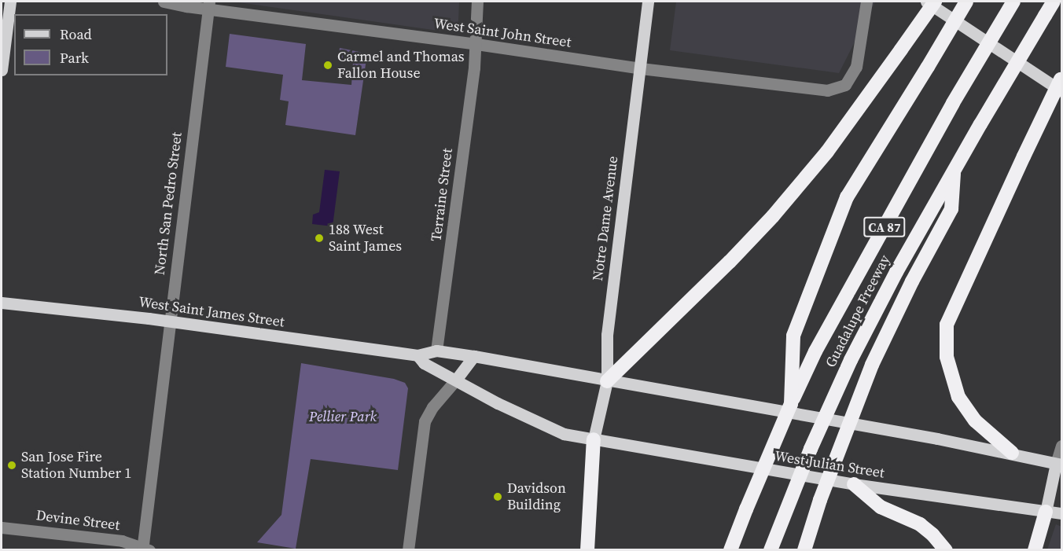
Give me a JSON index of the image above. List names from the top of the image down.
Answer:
{
  "streets": {
    "highway": ["CA 87", "Guadalupe Freeway"],
    "main road": ["Notre Dame Avenue", "West Saint James Street", "West Julian Street"],
    "street": [
      "West Saint John Street",
      "Terraine Street",
      "North San Pedro Street",
      "Devine Street"
    ]
  },
  "crossings": [
    ["West Saint John Street", "Terraine Street"],
    ["West Saint John Street", "North San Pedro Street"],
    ["West Saint John Street", "Notre Dame Avenue"],
    ["Terraine Street", "West Saint James Street"],
    ["North San Pedro Street", "West Saint James Street"],
    ["North San Pedro Street", "Devine Street"],
    ["Notre Dame Avenue", "West Saint James Street"],
    ["Notre Dame Avenue", "West Julian Street"],
    ["West Saint James Street", "West Julian Street"]
  ],
  "parks": ["Pellier Park"],
  "places": [
    "Carmel and Thomas Fallon House",
    "188 West Saint James",
    "San Jose Fire Station Number 1",
    "Davidson Building"
  ],
  "legend": ["Road", "Park"]
}
